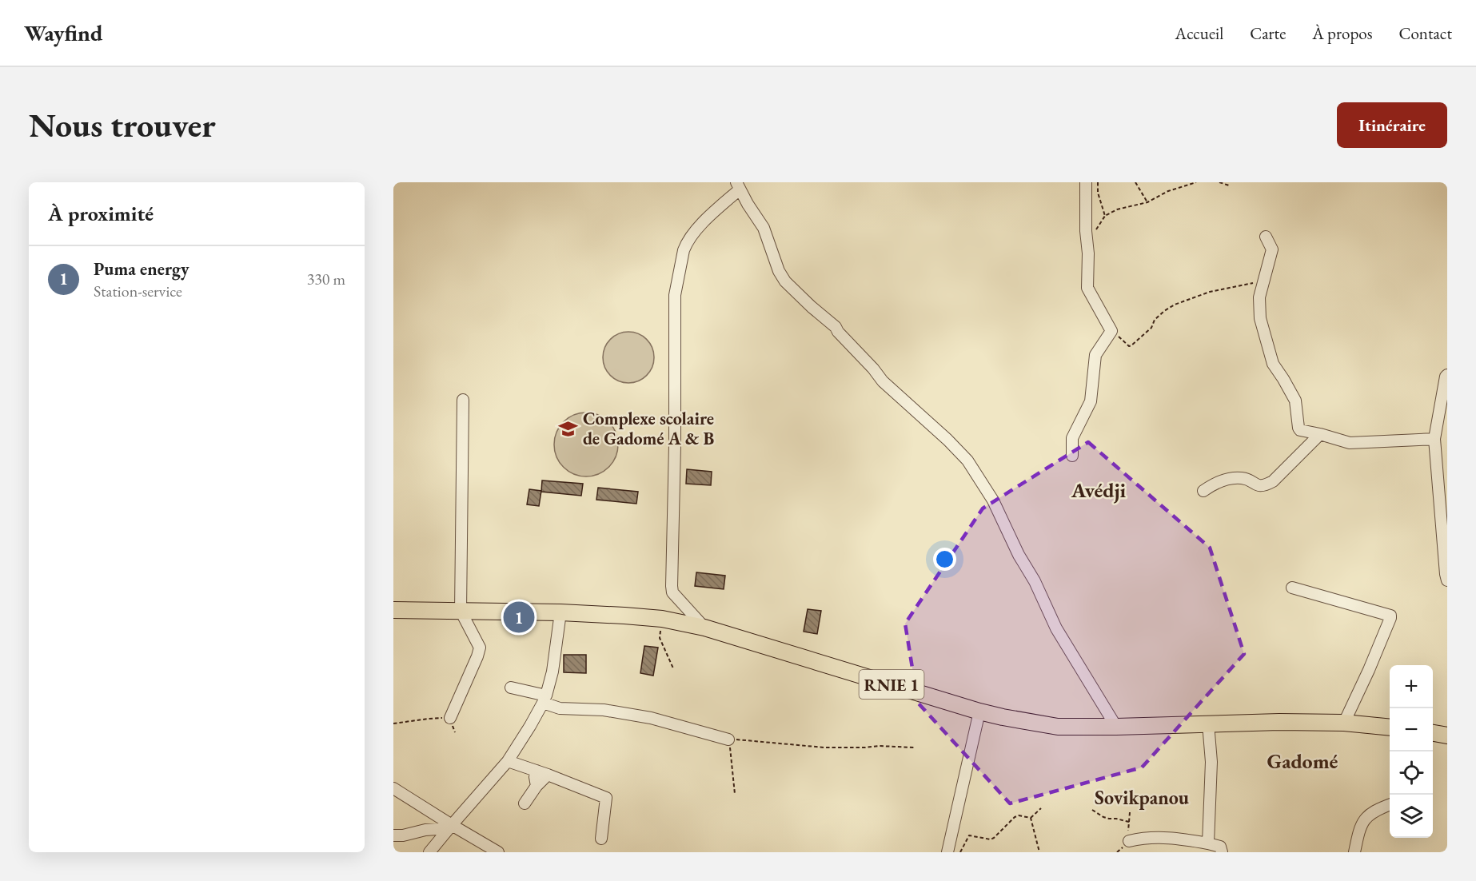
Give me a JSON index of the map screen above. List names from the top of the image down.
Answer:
{
  "streets": {
    "highway": ["RNIE 1"]
  },
  "districts": ["Avédji", "Gadomé", "Sovikpanou"],
  "places": {
    "school or university": ["Complexe scolaire de Gadomé A & B"]
  },
  "page": {
    "header": "Wayfind",
    "nav": [
      "Accueil",
      "Carte",
      "À propos",
      "Contact"
    ],
    "buttons": "Itinéraire",
    "title": "Nous trouver",
    "heading": "À proximité",
    "list": [
      {
        "mark": "1",
        "name": "Puma energy",
        "note": "Station-service",
        "value": "330 m"
      }
    ],
    "pins": "1",
    "map_buttons": ["+", "−"]
  }
}
